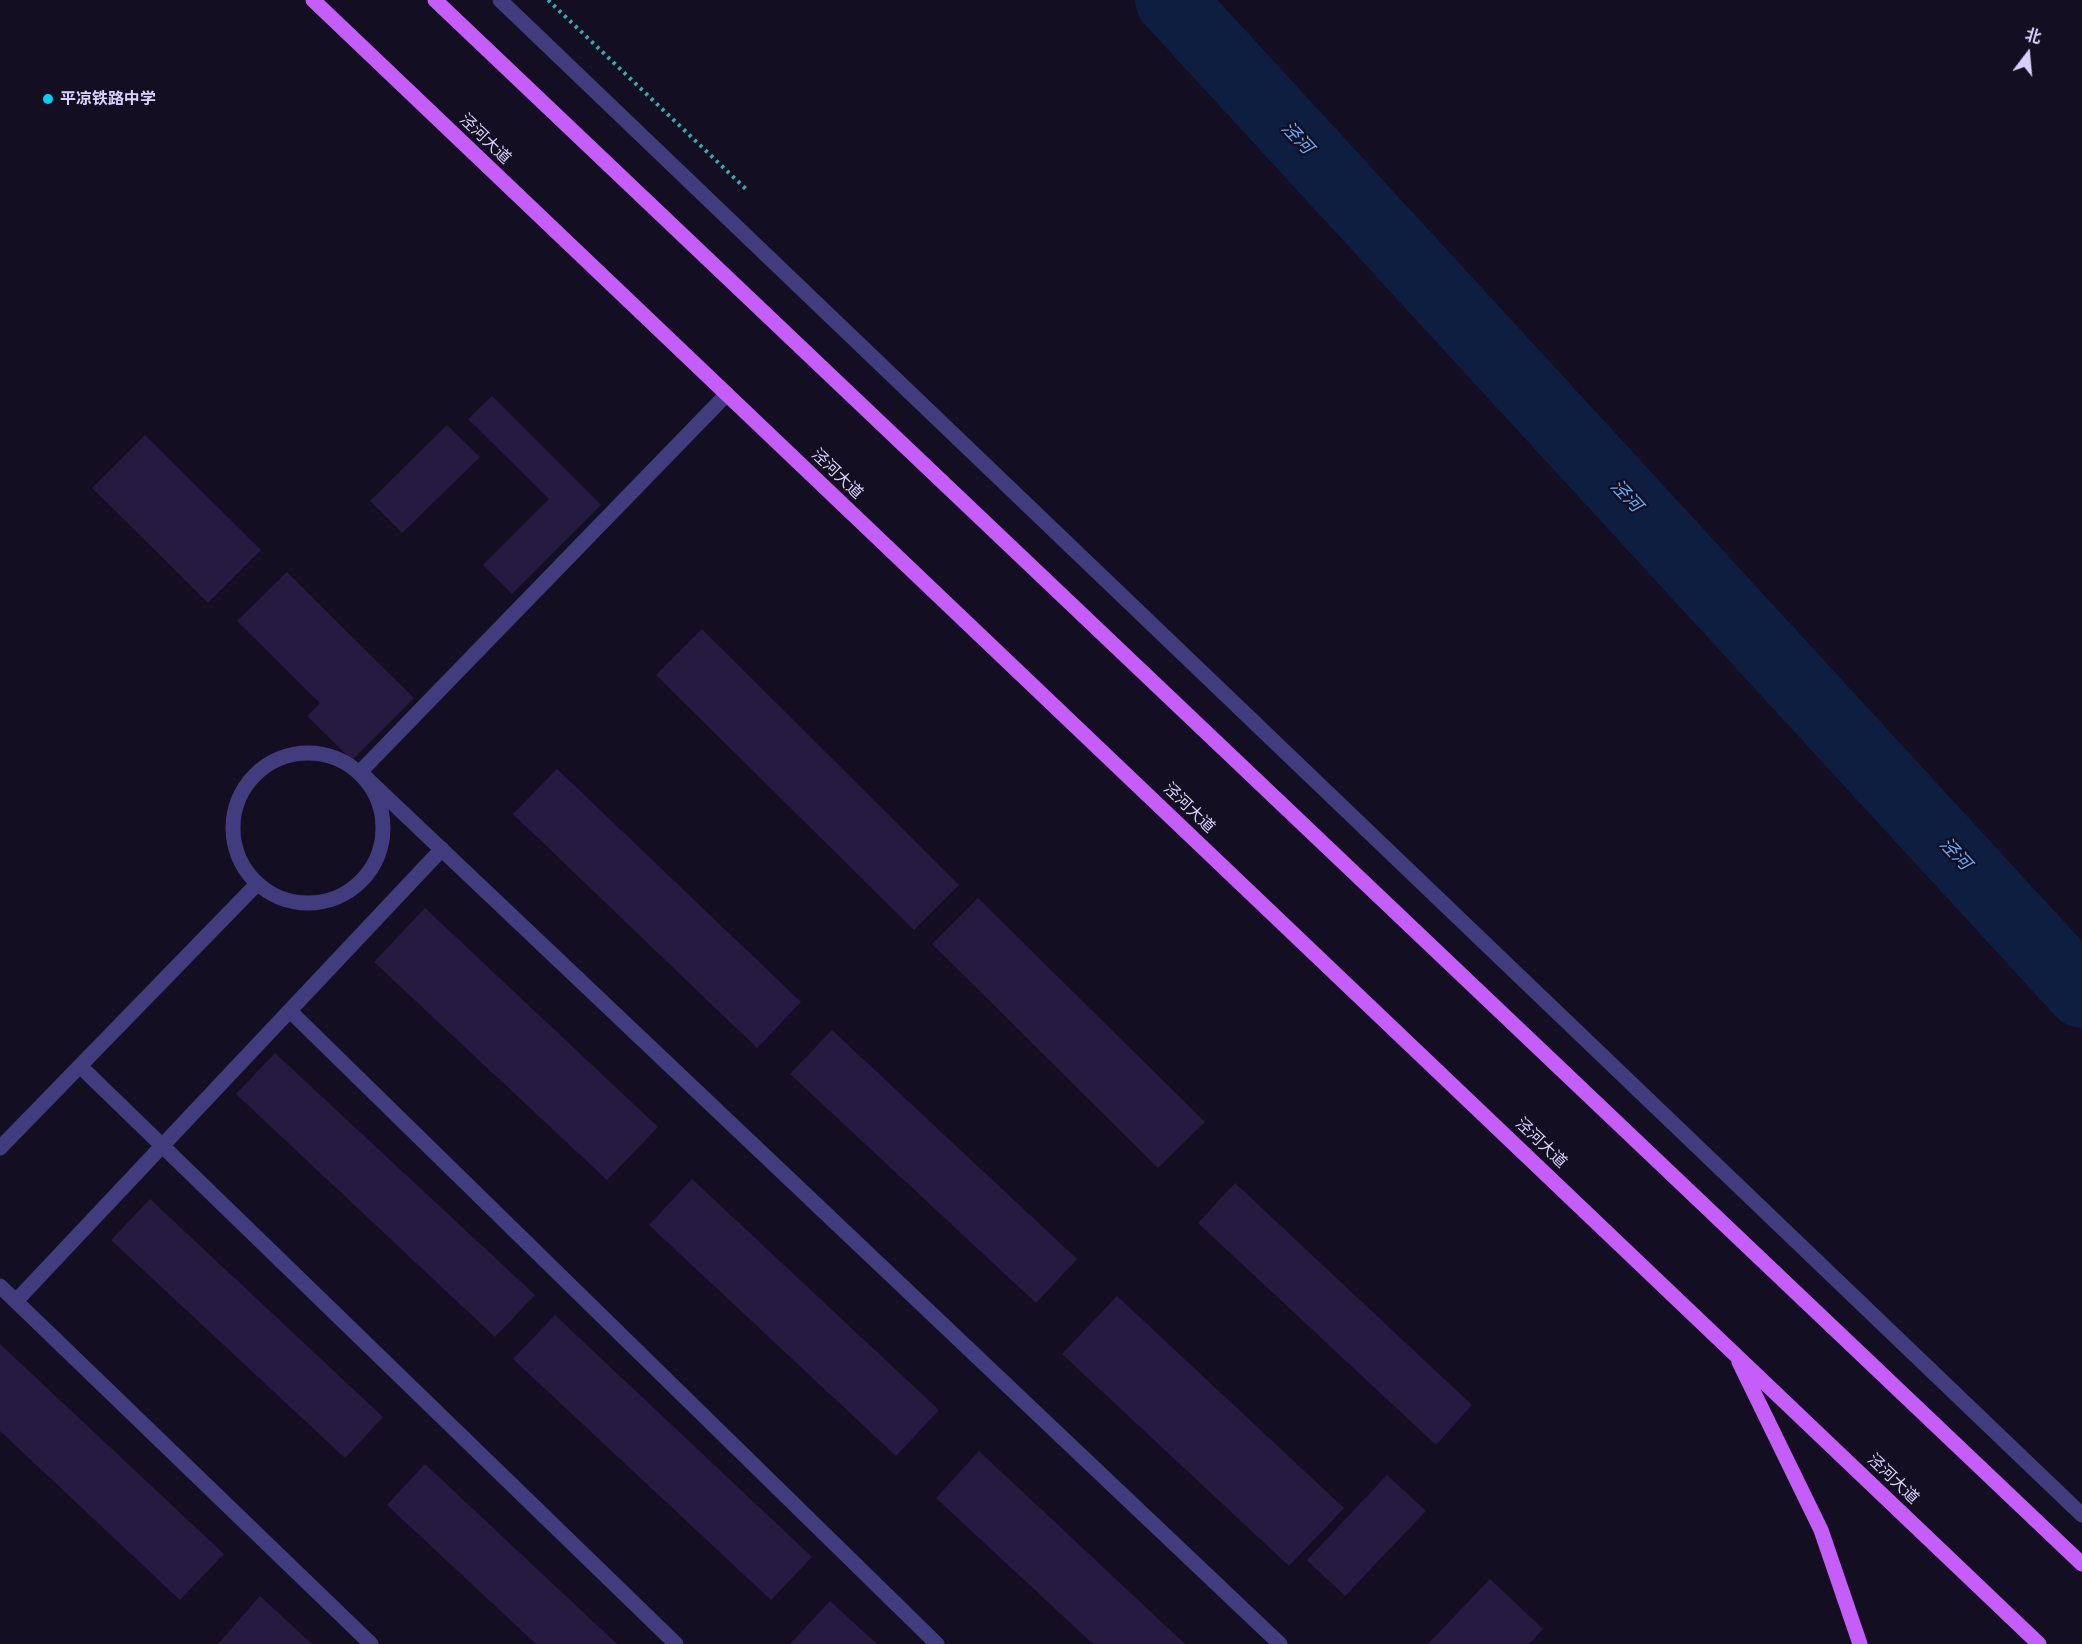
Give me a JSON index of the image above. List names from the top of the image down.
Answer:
{
  "streets": {
    "main road": ["泾河大道"]
  },
  "water": ["泾河"],
  "places": ["平凉铁路中学"],
  "north": "top"
}
